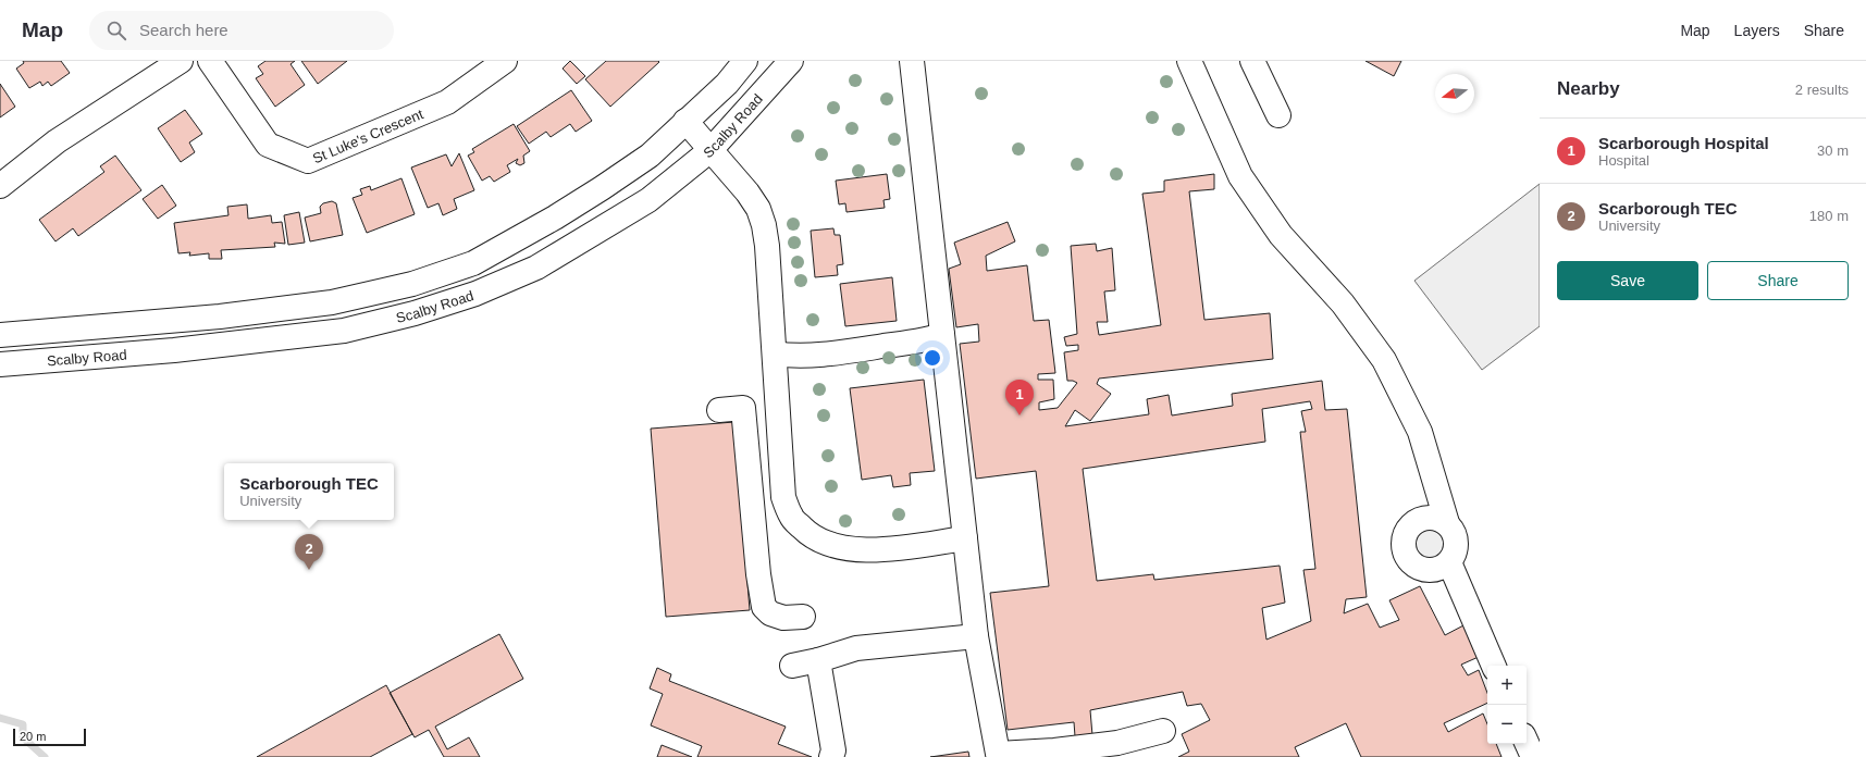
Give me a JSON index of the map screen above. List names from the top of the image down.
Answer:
{
  "streets": {
    "main road": ["Scalby Road", "St Luke's Crescent"]
  },
  "scale_bar": "20 m",
  "north": "left",
  "page": {
    "header": "Map",
    "search": "Search here",
    "nav": ["Map", "Layers", "Share"],
    "heading": ["Nearby", "2 results"],
    "list": [
      {
        "mark": "1",
        "name": "Scarborough Hospital",
        "note": "Hospital",
        "value": "30 m"
      },
      {
        "mark": "2",
        "name": "Scarborough TEC",
        "note": "University",
        "value": "180 m"
      }
    ],
    "buttons": ["Save", "Share"],
    "pins": ["1", "2"],
    "popup": ["Scarborough TEC", "University"],
    "map_buttons": ["+", "−"],
    "scale": "20 m"
  }
}
